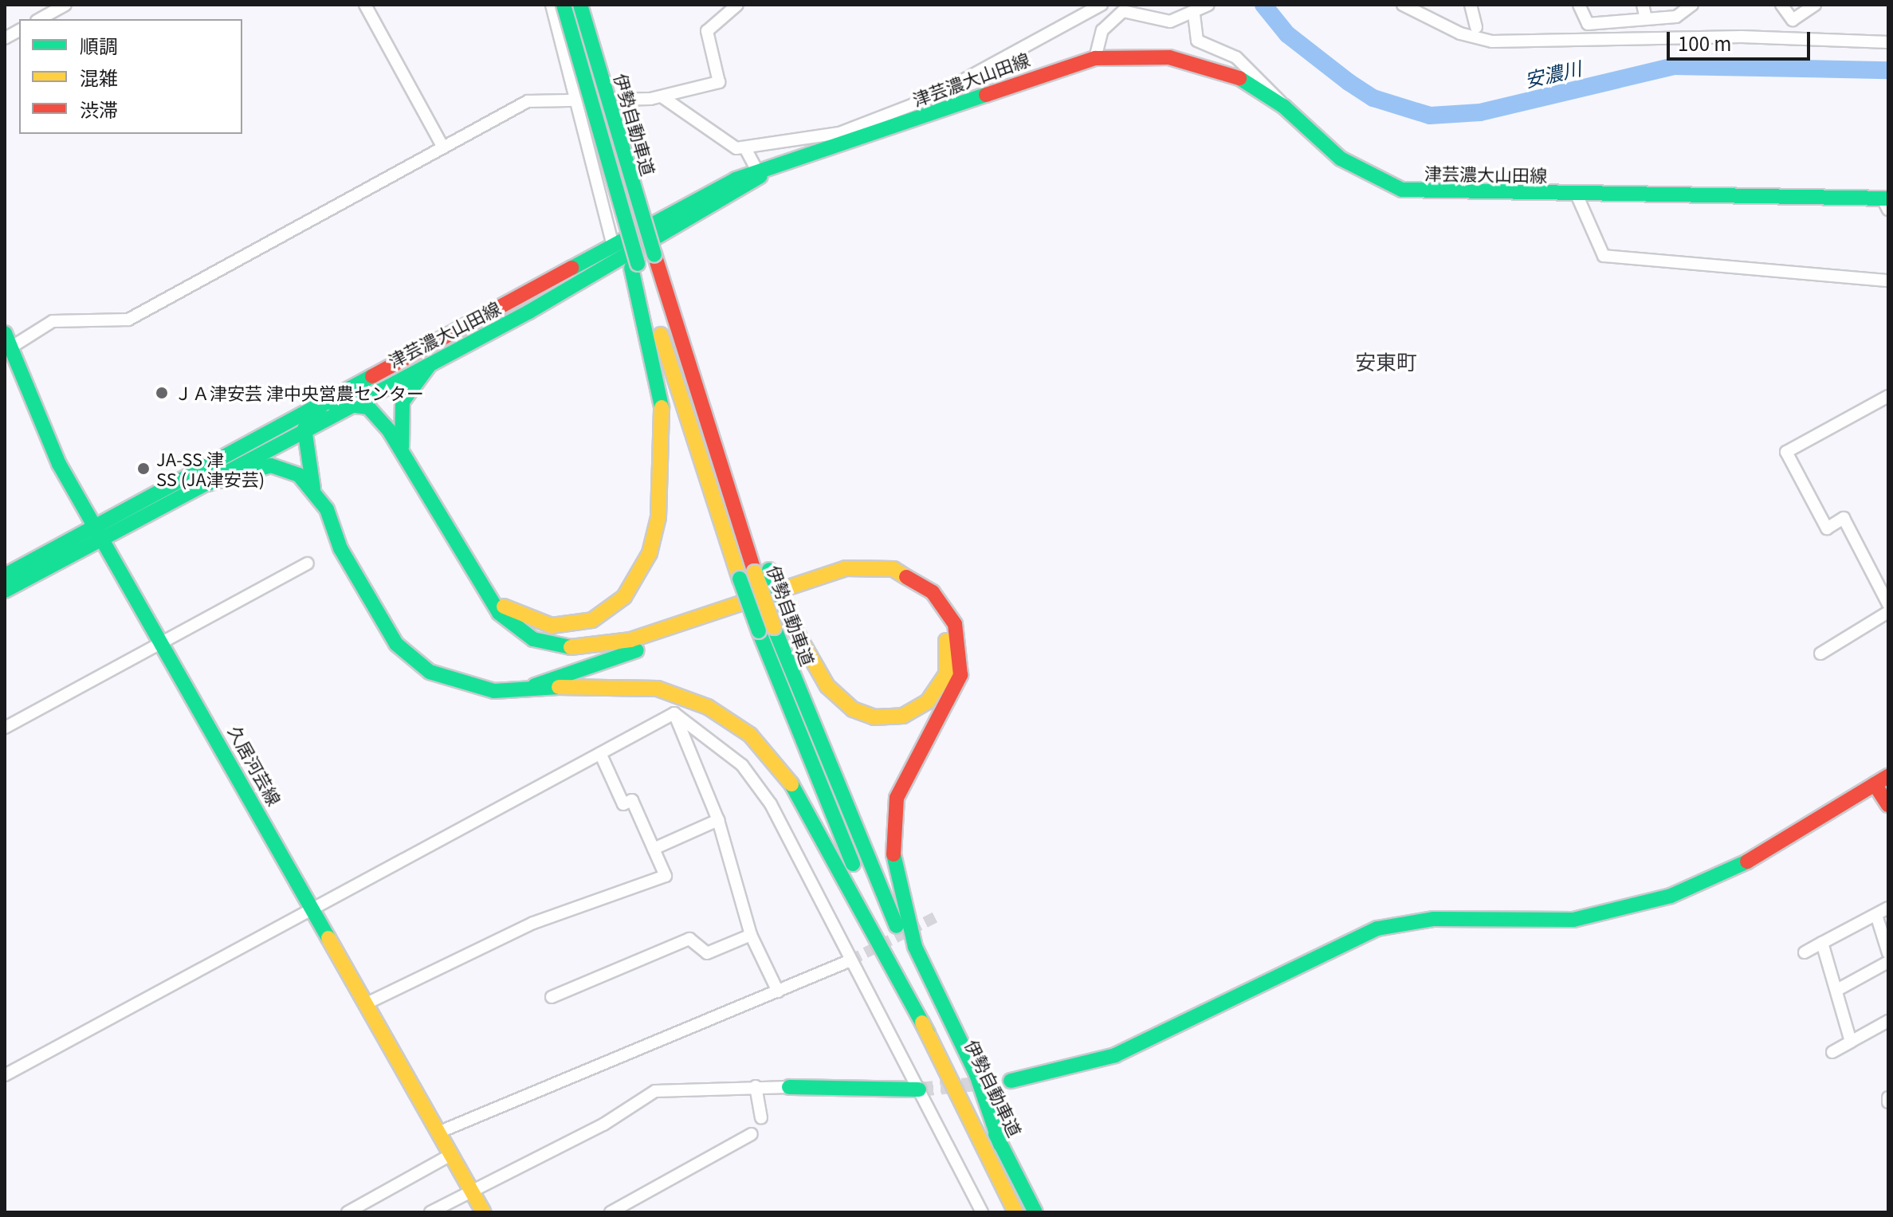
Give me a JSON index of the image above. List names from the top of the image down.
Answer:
{
  "streets": {
    "main road": ["津芸濃大山田線", "伊勢自動車道", "久居河芸線"]
  },
  "crossings": [
    ["津芸濃大山田線", "久居河芸線"]
  ],
  "districts": ["安東町"],
  "water": ["安濃川"],
  "places": ["ＪＡ津安芸 津中央営農センター", "JA-SS 津 SS (JA津安芸)"],
  "legend": ["順調", "混雑", "渋滞"],
  "scale_bar": "100 m"
}
